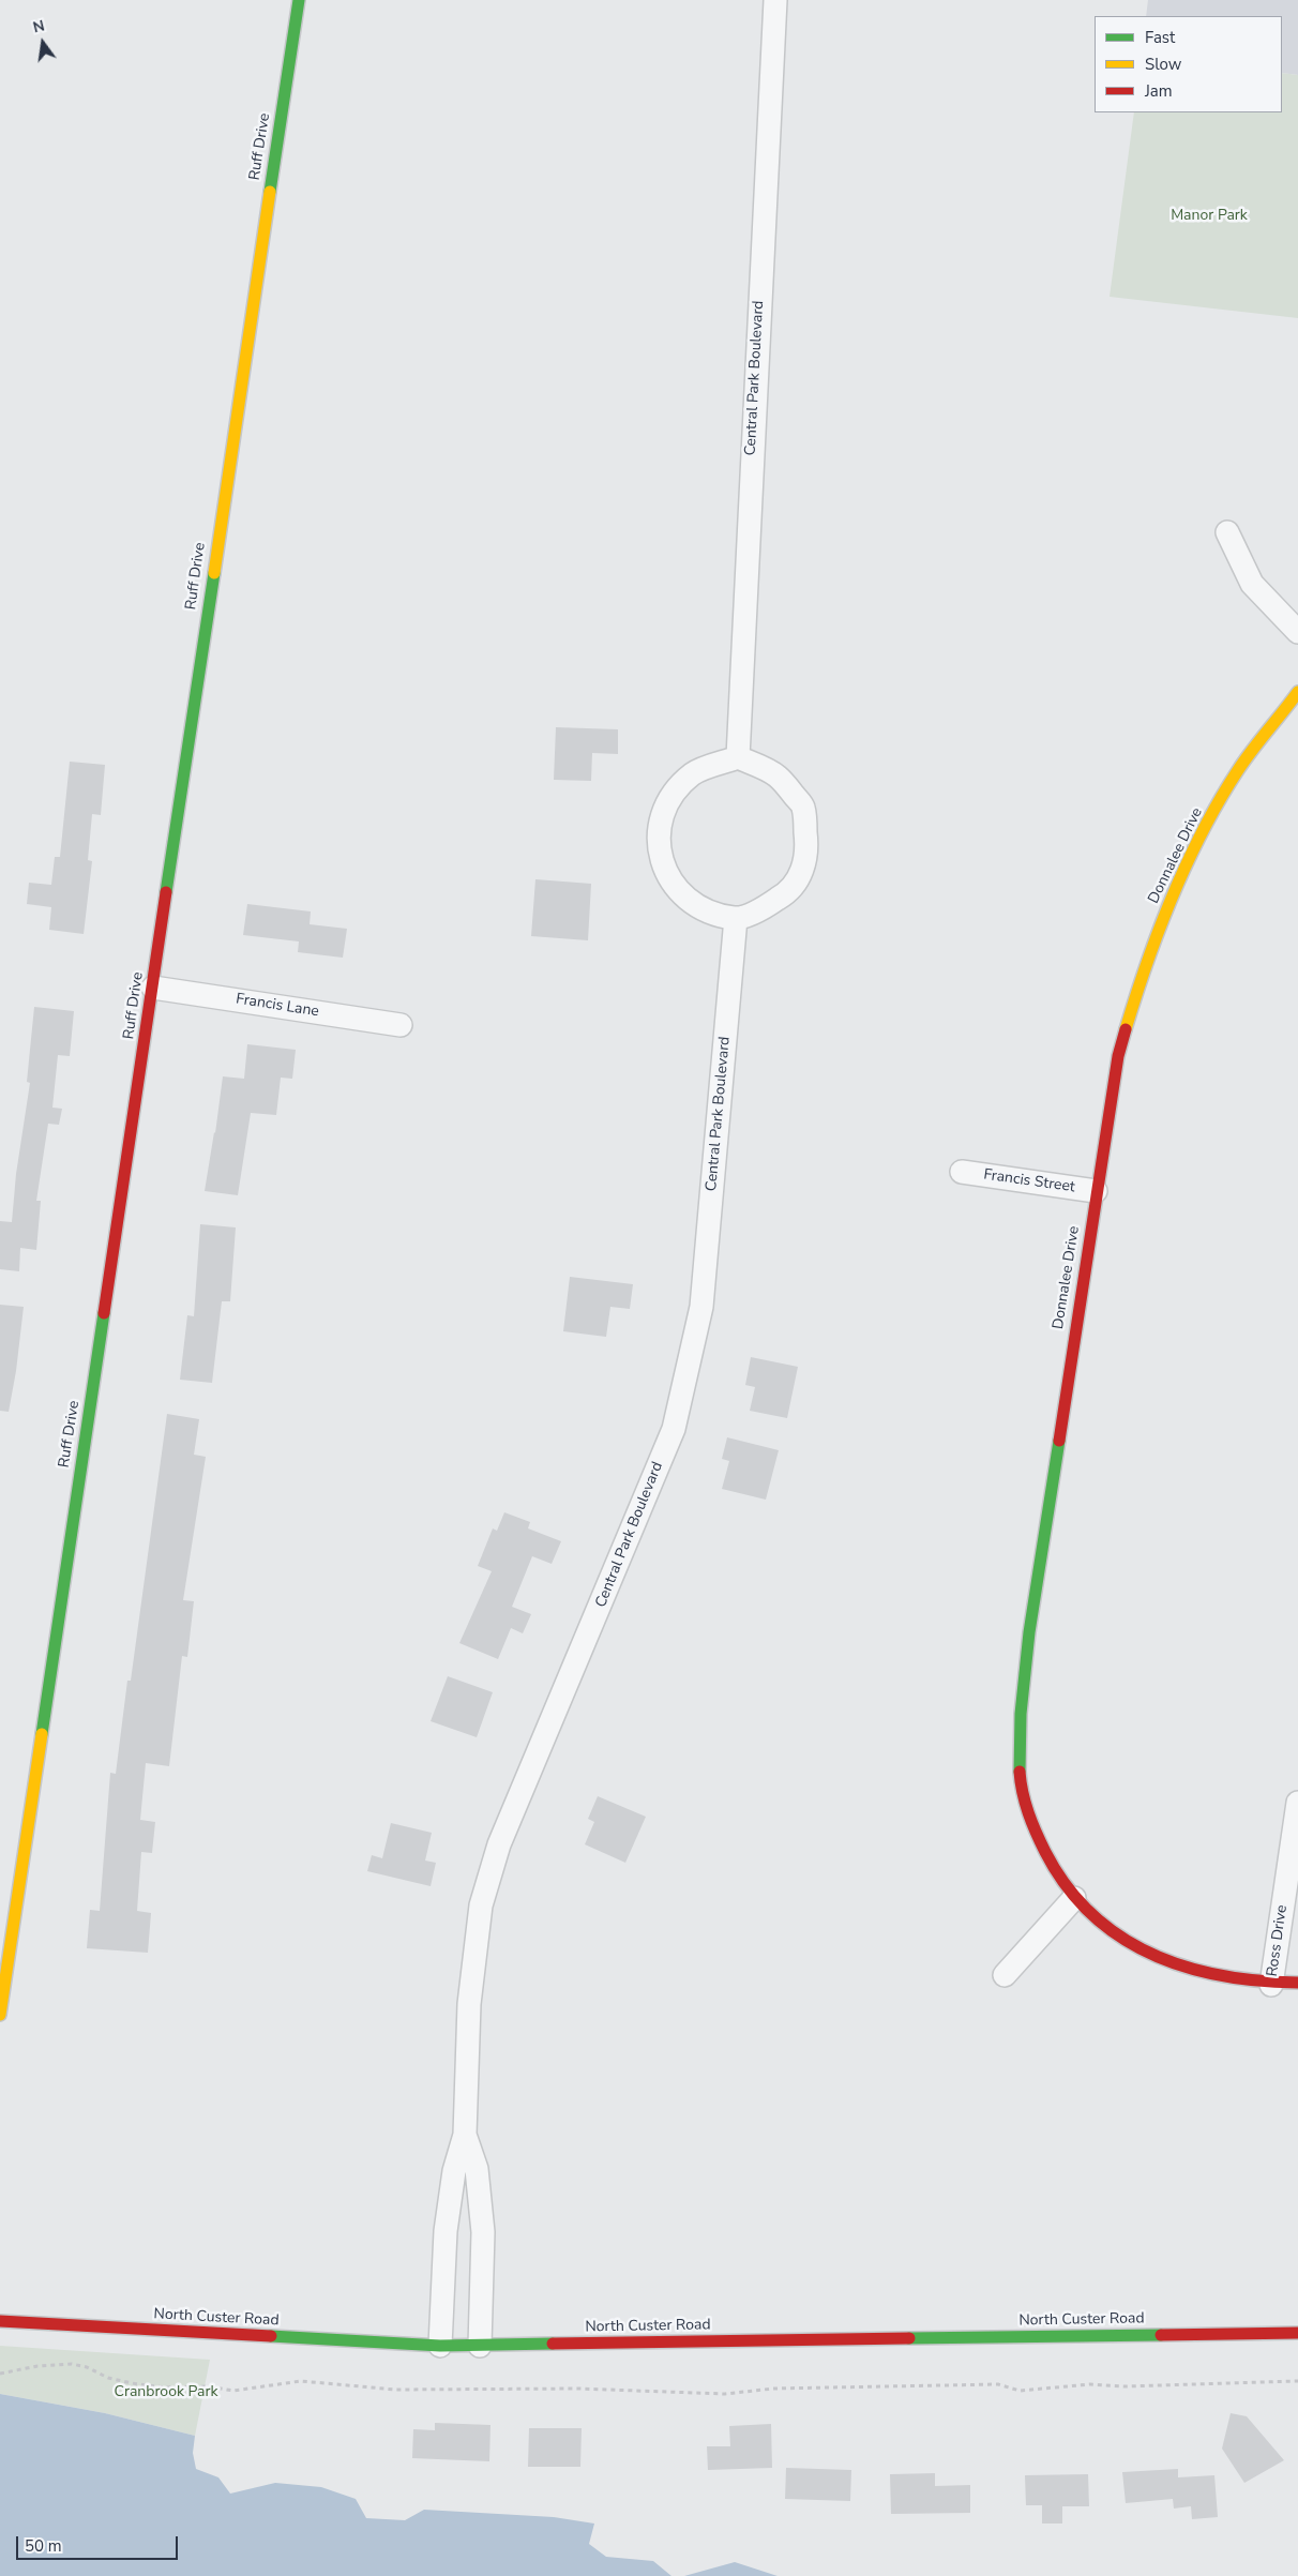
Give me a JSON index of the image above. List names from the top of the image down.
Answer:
{
  "streets": {
    "street": [
      "Ruff Drive",
      "Central Park Boulevard",
      "Donnalee Drive",
      "Francis Lane",
      "Francis Street",
      "Ross Drive",
      "North Custer Road"
    ]
  },
  "crossings": [
    ["Ruff Drive", "Francis Lane"],
    ["Central Park Boulevard", "North Custer Road"],
    ["Donnalee Drive", "Francis Street"],
    ["Donnalee Drive", "Ross Drive"]
  ],
  "parks": ["Manor Park", "Cranbrook Park"],
  "legend": ["Fast", "Slow", "Jam"],
  "scale_bar": "50 m",
  "north": "top"
}
